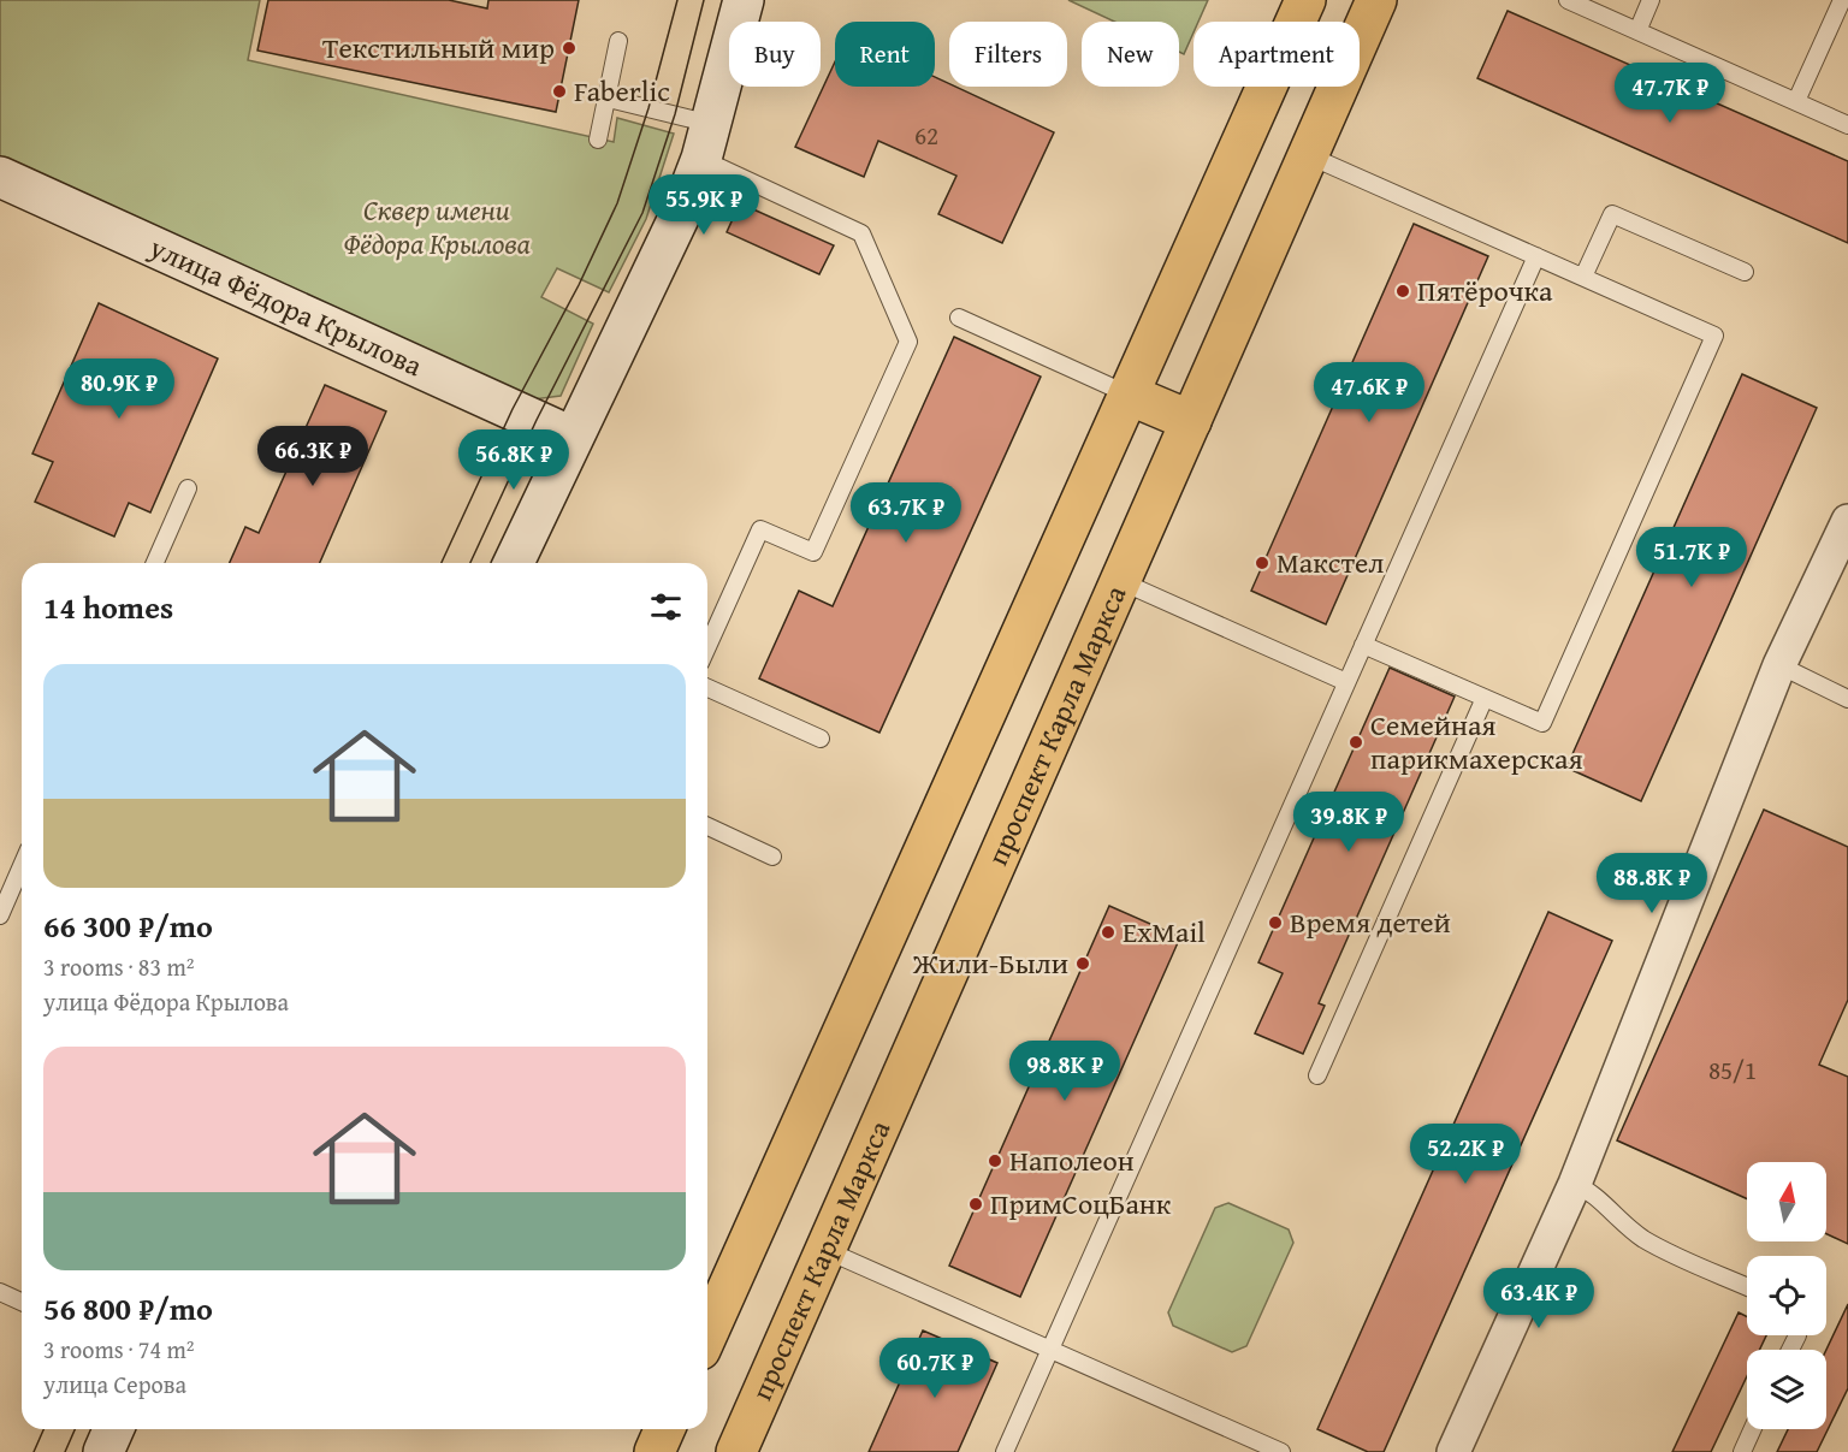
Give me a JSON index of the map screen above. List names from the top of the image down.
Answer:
{
  "streets": {
    "main road": ["проспект Карла Маркса"],
    "street": ["улица Фёдора Крылова"]
  },
  "parks": ["Сквер имени Фёдора Крылова"],
  "places": [
    "Текстильный мир",
    "Faberlic",
    "Пятёрочка",
    "Макстел",
    "Семейная парикмахерская",
    "Время детей",
    "ExMail",
    "Жили-Были",
    "Наполеон",
    "ПримСоцБанк"
  ],
  "house_numbers": ["62", "85/1"],
  "north": "top",
  "page": {
    "chip": [
      "Buy",
      "Rent",
      "Filters",
      "New",
      "Apartment"
    ],
    "price": [
      "47.7K ₽",
      "55.9K ₽",
      "80.9K ₽",
      "47.6K ₽",
      "66.3K ₽",
      "56.8K ₽",
      "63.7K ₽",
      "51.7K ₽",
      "39.8K ₽",
      "88.8K ₽",
      "98.8K ₽",
      "52.2K ₽",
      "63.4K ₽",
      "60.7K ₽"
    ],
    "heading": "14 homes",
    "list": [
      {
        "name": "66 300 ₽/mo",
        "note": "3 rooms · 83 m² · улица Фёдора Крылова"
      },
      {
        "name": "56 800 ₽/mo",
        "note": "3 rooms · 74 m² · улица Серова"
      }
    ]
  }
}
